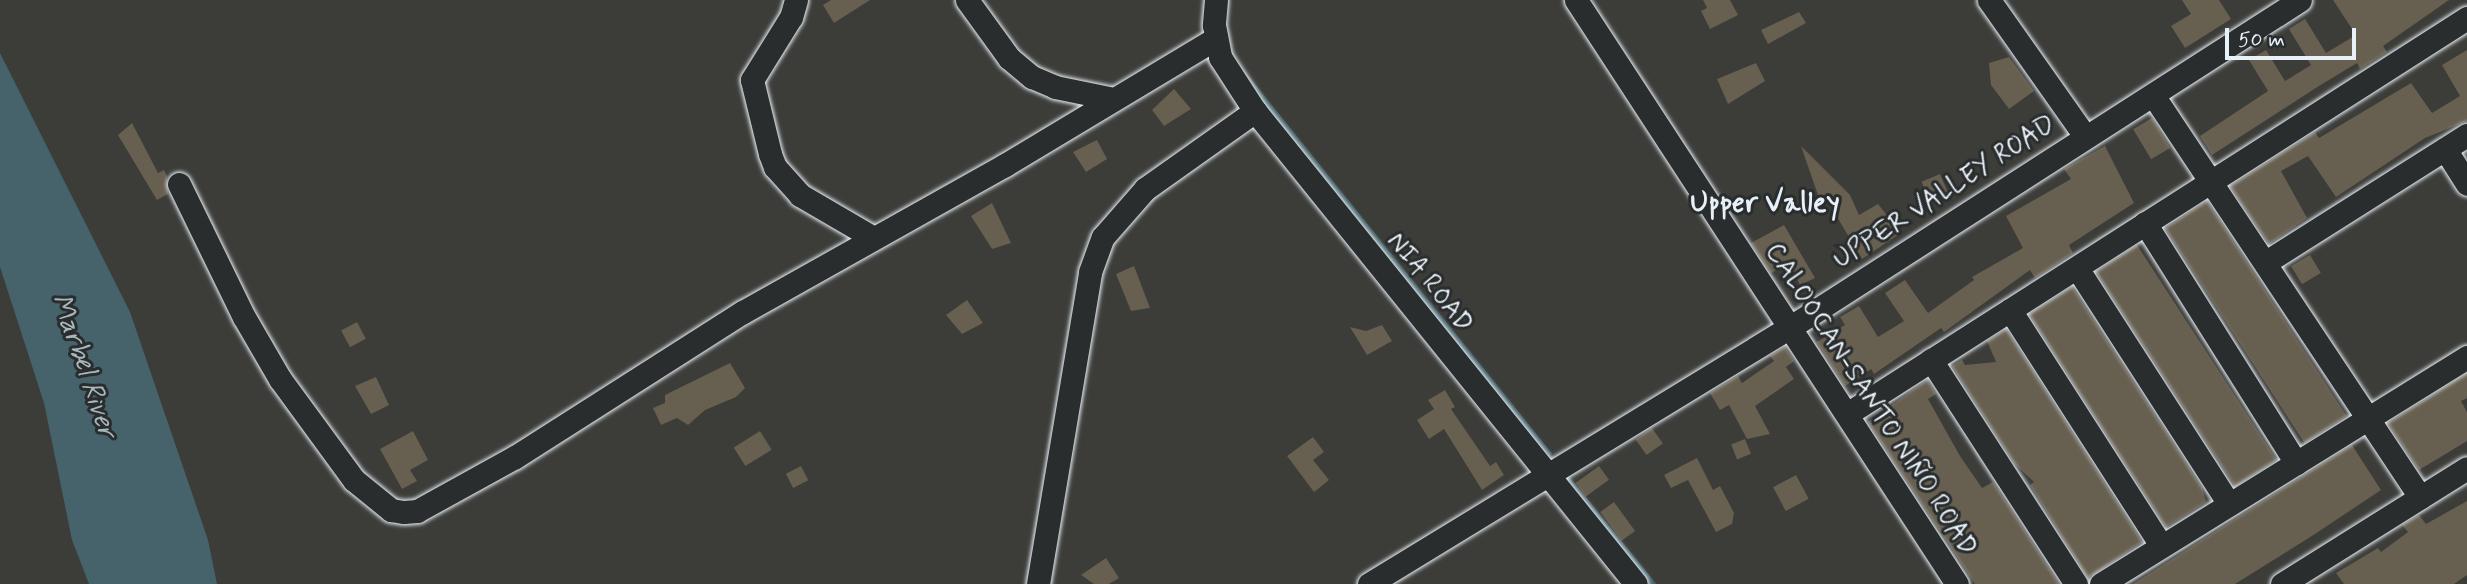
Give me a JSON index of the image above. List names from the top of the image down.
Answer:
{
  "streets": {
    "street": ["UPPER VALLEY ROAD", "NIA ROAD", "CALOOCAN-SANTO NIÑO ROAD"]
  },
  "crossings": [
    ["UPPER VALLEY ROAD", "NIA ROAD"],
    ["UPPER VALLEY ROAD", "CALOOCAN-SANTO NIÑO ROAD"]
  ],
  "districts": ["Upper Valley"],
  "water": ["Marbel River"],
  "scale_bar": "50 m"
}
